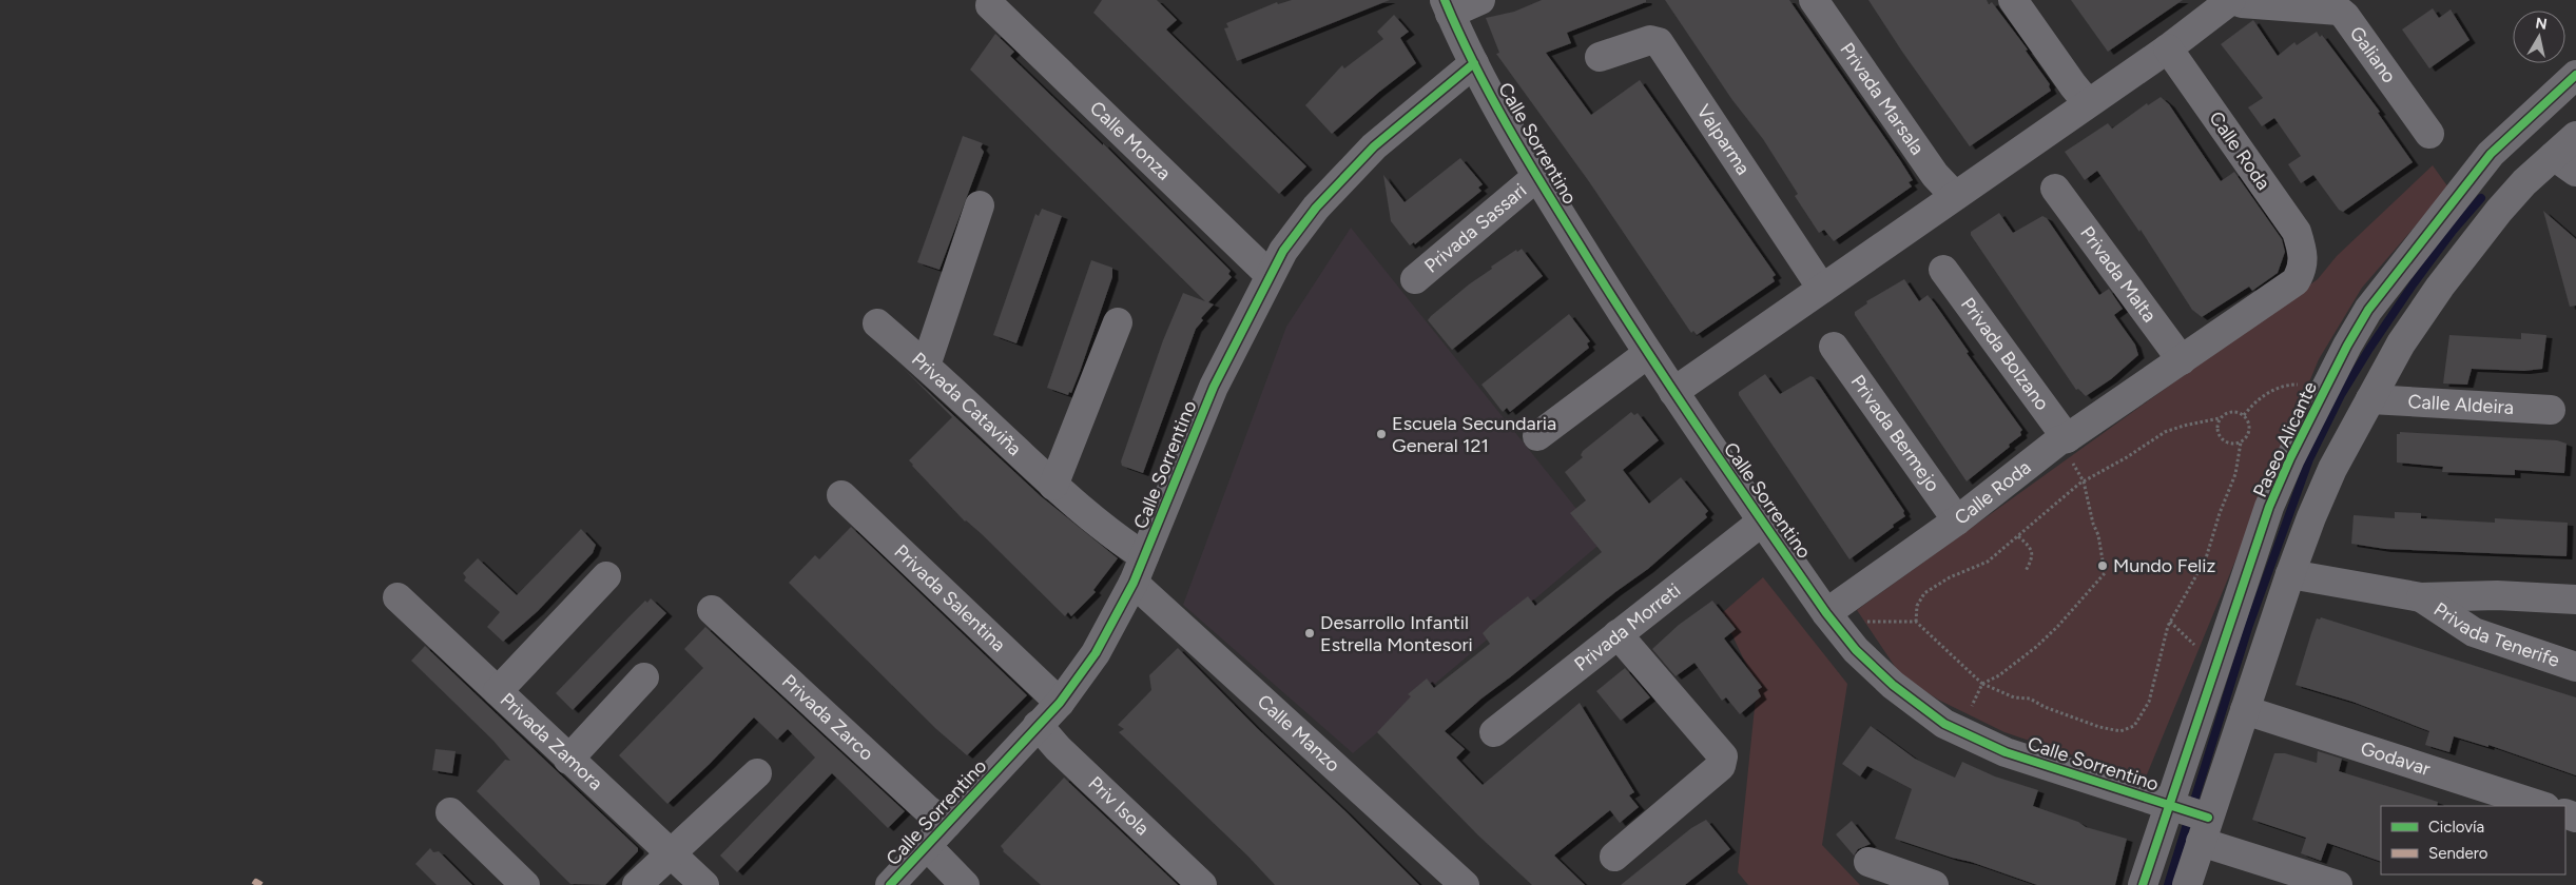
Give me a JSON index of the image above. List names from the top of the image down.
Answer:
{
  "streets": {
    "street": [
      "Galiano",
      "Privada Marsala",
      "Calle Monza",
      "Valparma",
      "Calle Sorrentino",
      "Calle Roda",
      "Privada Sassari",
      "Privada Malta",
      "Privada Bolzano",
      "Privada Cataviña",
      "Calle Aldeira",
      "Privada Bermejo",
      "Paseo Alicante",
      "Privada Salentina",
      "Privada Morreti",
      "Privada Tenerife",
      "Privada Zarco",
      "Calle Manzo",
      "Privada Zamora",
      "Godavar",
      "Priv Isola"
    ]
  },
  "crossings": [
    ["Calle Monza", "Calle Sorrentino"],
    ["Calle Sorrentino", "Calle Roda"],
    ["Calle Sorrentino", "Privada Sassari"],
    ["Calle Sorrentino", "Privada Cataviña"],
    ["Calle Sorrentino", "Paseo Alicante"],
    ["Calle Sorrentino", "Privada Salentina"],
    ["Calle Sorrentino", "Privada Morreti"],
    ["Calle Sorrentino", "Privada Zarco"],
    ["Calle Sorrentino", "Calle Manzo"],
    ["Calle Sorrentino", "Priv Isola"],
    ["Calle Roda", "Privada Malta"],
    ["Calle Roda", "Privada Bolzano"],
    ["Calle Roda", "Privada Bermejo"],
    ["Privada Cataviña", "Calle Manzo"]
  ],
  "places": ["Escuela Secundaria General 121", "Mundo Feliz", "Desarrollo Infantil Estrella Montesori"],
  "legend": ["Ciclovía", "Sendero"],
  "north": "top"
}
